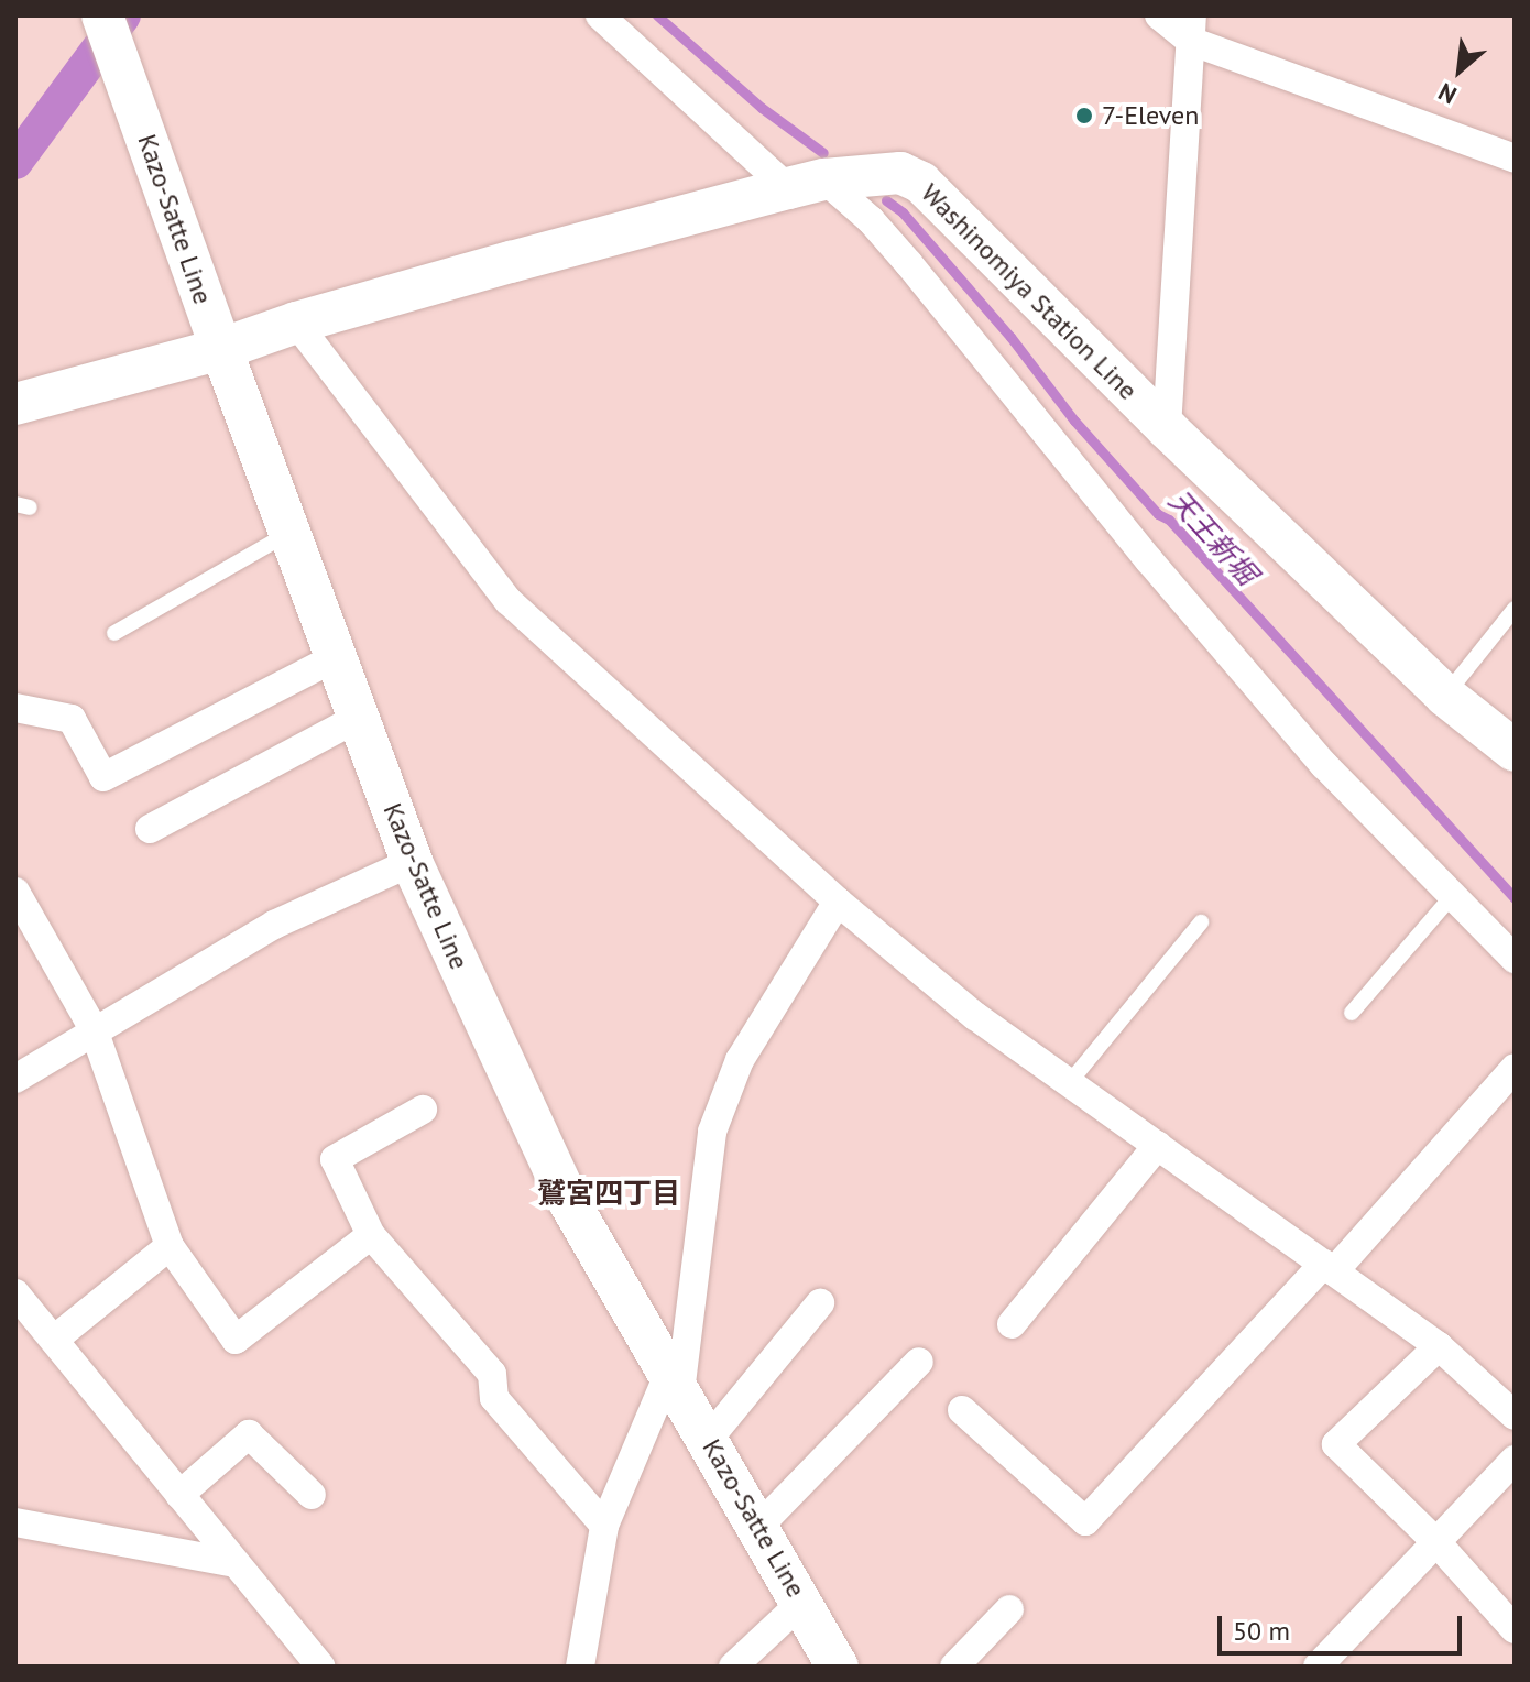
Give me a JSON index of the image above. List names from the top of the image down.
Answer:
{
  "streets": {
    "main road": ["Kazo-Satte Line", "Washinomiya Station Line"]
  },
  "crossings": [
    ["Kazo-Satte Line", "Washinomiya Station Line"]
  ],
  "districts": ["鷲宮四丁目"],
  "water": ["天王新堀"],
  "places": ["7-Eleven"],
  "scale_bar": "50 m",
  "north": "bottom left"
}
